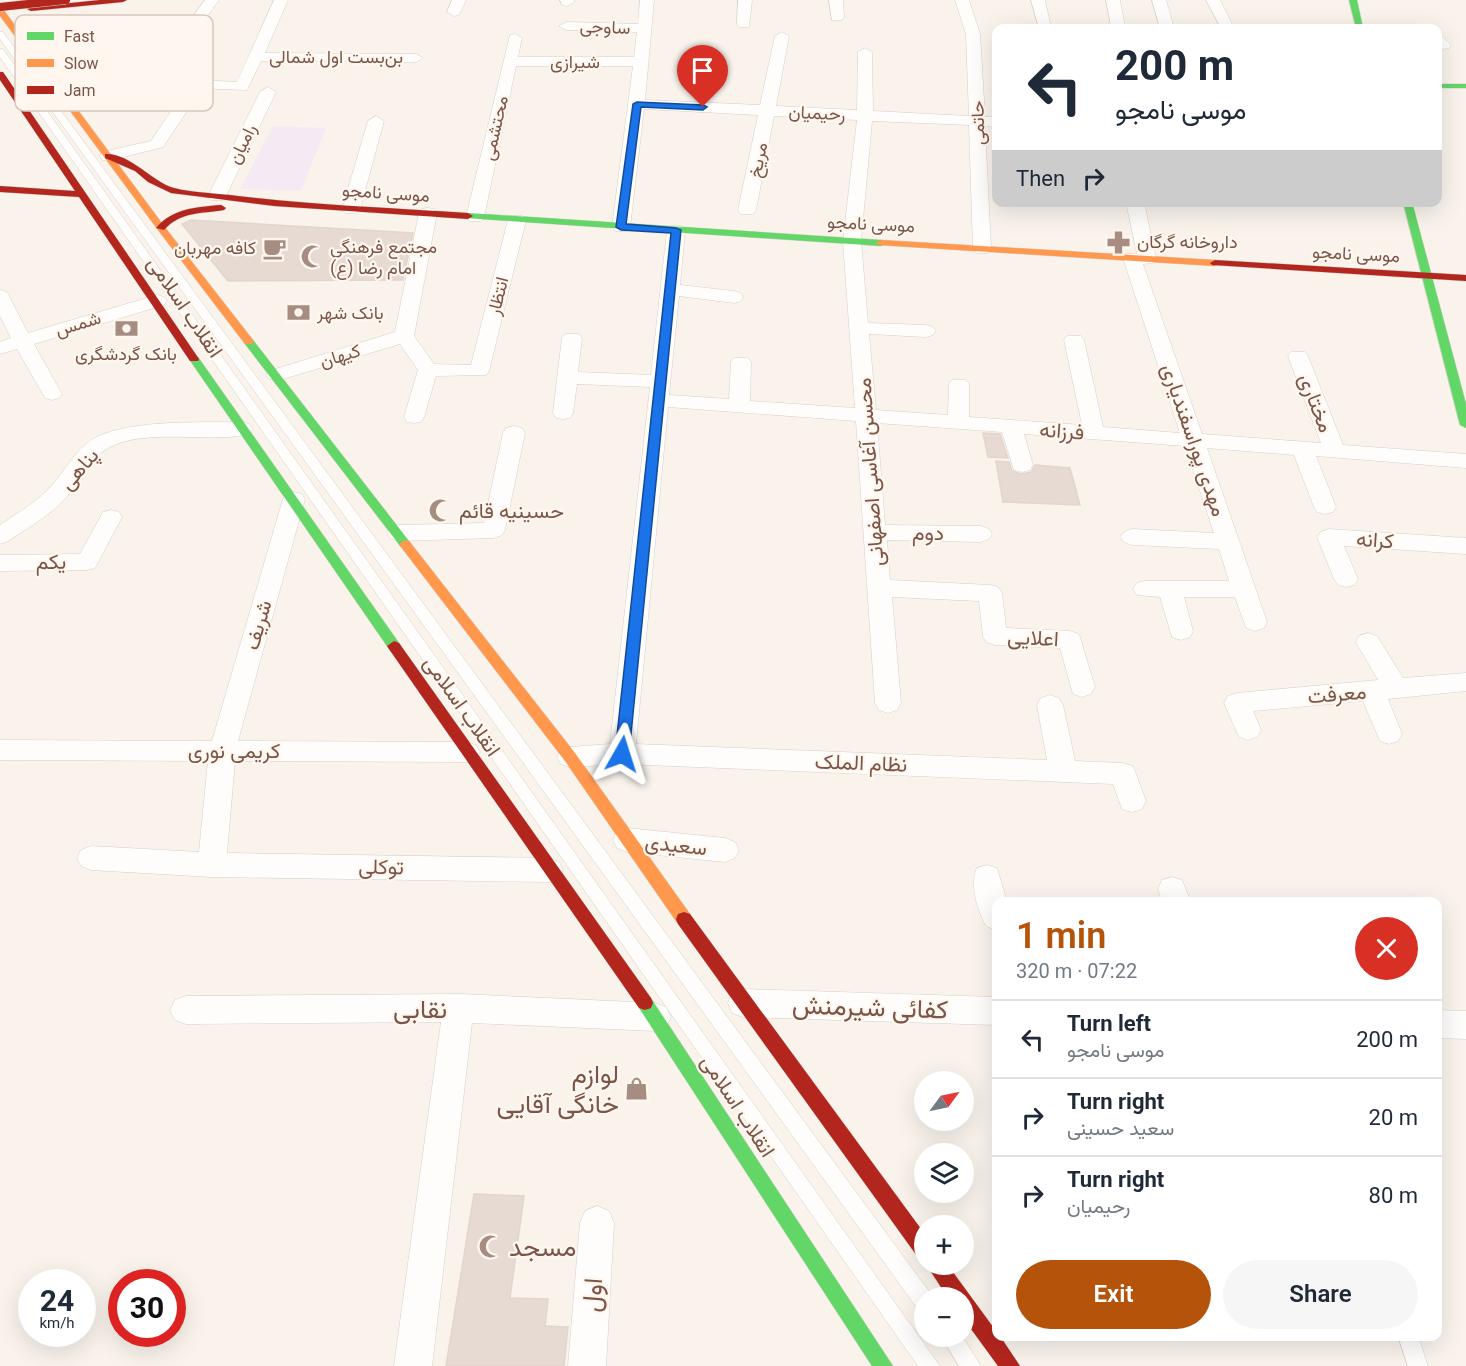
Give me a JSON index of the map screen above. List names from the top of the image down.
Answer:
{
  "streets": {
    "main road": ["موسی نامجو", "انقلاب اسلامی"],
    "street": [
      "ساوجی",
      "بن‌بست اول شمالی",
      "شیرازی",
      "رحیمیان",
      "حاتمی",
      "محتشمی",
      "رامیان",
      "مریخ",
      "انتظار",
      "شمس",
      "کیهان",
      "مختاری",
      "فرزانه",
      "مهدی پوراسفندیاری",
      "پناهی",
      "محسن آغاسی اصفهانی",
      "دوم",
      "کرانه",
      "یکم",
      "شریف",
      "اعلایی",
      "معرفت",
      "کریمی نوری",
      "نظام الملک",
      "سعیدی",
      "توکلی",
      "کفائی شیرمنش",
      "نقابی",
      "اول"
    ]
  },
  "crossings": [
    ["شیرازی", "محتشمی"],
    ["رحیمیان", "حاتمی"],
    ["رحیمیان", "مریخ"],
    ["رحیمیان", "محسن آغاسی اصفهانی"],
    ["حاتمی", "موسی نامجو"],
    ["محتشمی", "موسی نامجو"],
    ["رامیان", "موسی نامجو"],
    ["موسی نامجو", "انتظار"],
    ["موسی نامجو", "انقلاب اسلامی"],
    ["موسی نامجو", "مهدی پوراسفندیاری"],
    ["موسی نامجو", "محسن آغاسی اصفهانی"],
    ["انقلاب اسلامی", "شمس"],
    ["انقلاب اسلامی", "کیهان"],
    ["انقلاب اسلامی", "پناهی"],
    ["انقلاب اسلامی", "شریف"],
    ["انقلاب اسلامی", "کریمی نوری"],
    ["انقلاب اسلامی", "نظام الملک"],
    ["انقلاب اسلامی", "سعیدی"],
    ["انقلاب اسلامی", "توکلی"],
    ["انقلاب اسلامی", "کفائی شیرمنش"],
    ["انقلاب اسلامی", "نقابی"],
    ["مختاری", "فرزانه"],
    ["فرزانه", "مهدی پوراسفندیاری"],
    ["فرزانه", "محسن آغاسی اصفهانی"],
    ["محسن آغاسی اصفهانی", "دوم"],
    ["محسن آغاسی اصفهانی", "اعلایی"],
    ["شریف", "کریمی نوری"]
  ],
  "places": {
    "pharmacy": ["داروخانه گرگان"],
    "cafe": ["کافه مهربان"],
    "mosque": ["مجتمع فرهنگی امام رضا (ع)", "حسینیه قائم", "مسجد"],
    "bank": ["بانک شهر", "بانک گردشگری"],
    "shop": ["لوازم خانگی آقایی"]
  },
  "legend": ["Fast", "Slow", "Jam"],
  "north": "top right",
  "page": {
    "turn": ["200 m", "موسی نامجو"],
    "then": "Then",
    "heading": ["1 min", "320 m · 07:22"],
    "list": [
      {
        "name": "Turn left",
        "note": "موسی نامجو",
        "value": "200 m"
      },
      {
        "name": "Turn right",
        "note": "سعید حسینی",
        "value": "20 m"
      },
      {
        "name": "Turn right",
        "note": "رحیمیان",
        "value": "80 m"
      }
    ],
    "map_buttons": ["+", "−"],
    "buttons": ["Exit", "Share"],
    "speed": "24 km/h",
    "limit": "30"
  }
}
